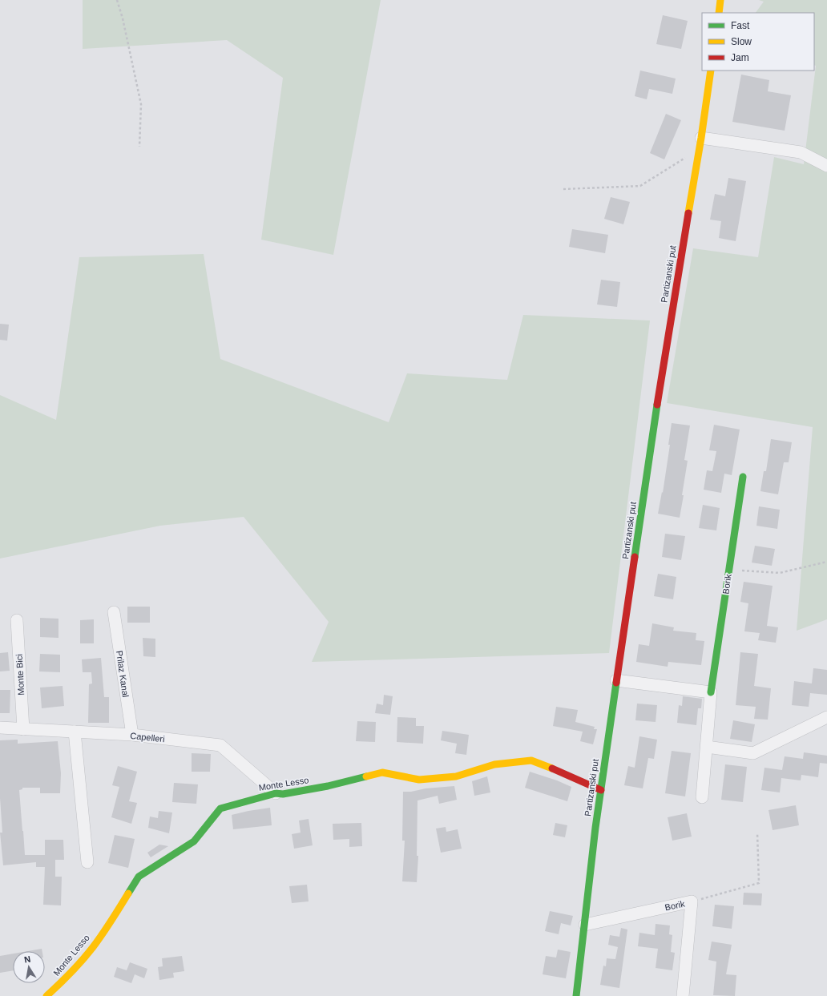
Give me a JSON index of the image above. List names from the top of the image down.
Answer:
{
  "streets": {
    "street": [
      "Partizanski put",
      "Borik",
      "Prilaz Kanal",
      "Monte Bici",
      "Capelleri",
      "Monte Lesso"
    ]
  },
  "crossings": [
    ["Partizanski put", "Borik"],
    ["Partizanski put", "Monte Lesso"],
    ["Prilaz Kanal", "Capelleri"],
    ["Monte Bici", "Capelleri"],
    ["Capelleri", "Monte Lesso"]
  ],
  "legend": ["Fast", "Slow", "Jam"],
  "north": "top"
}
